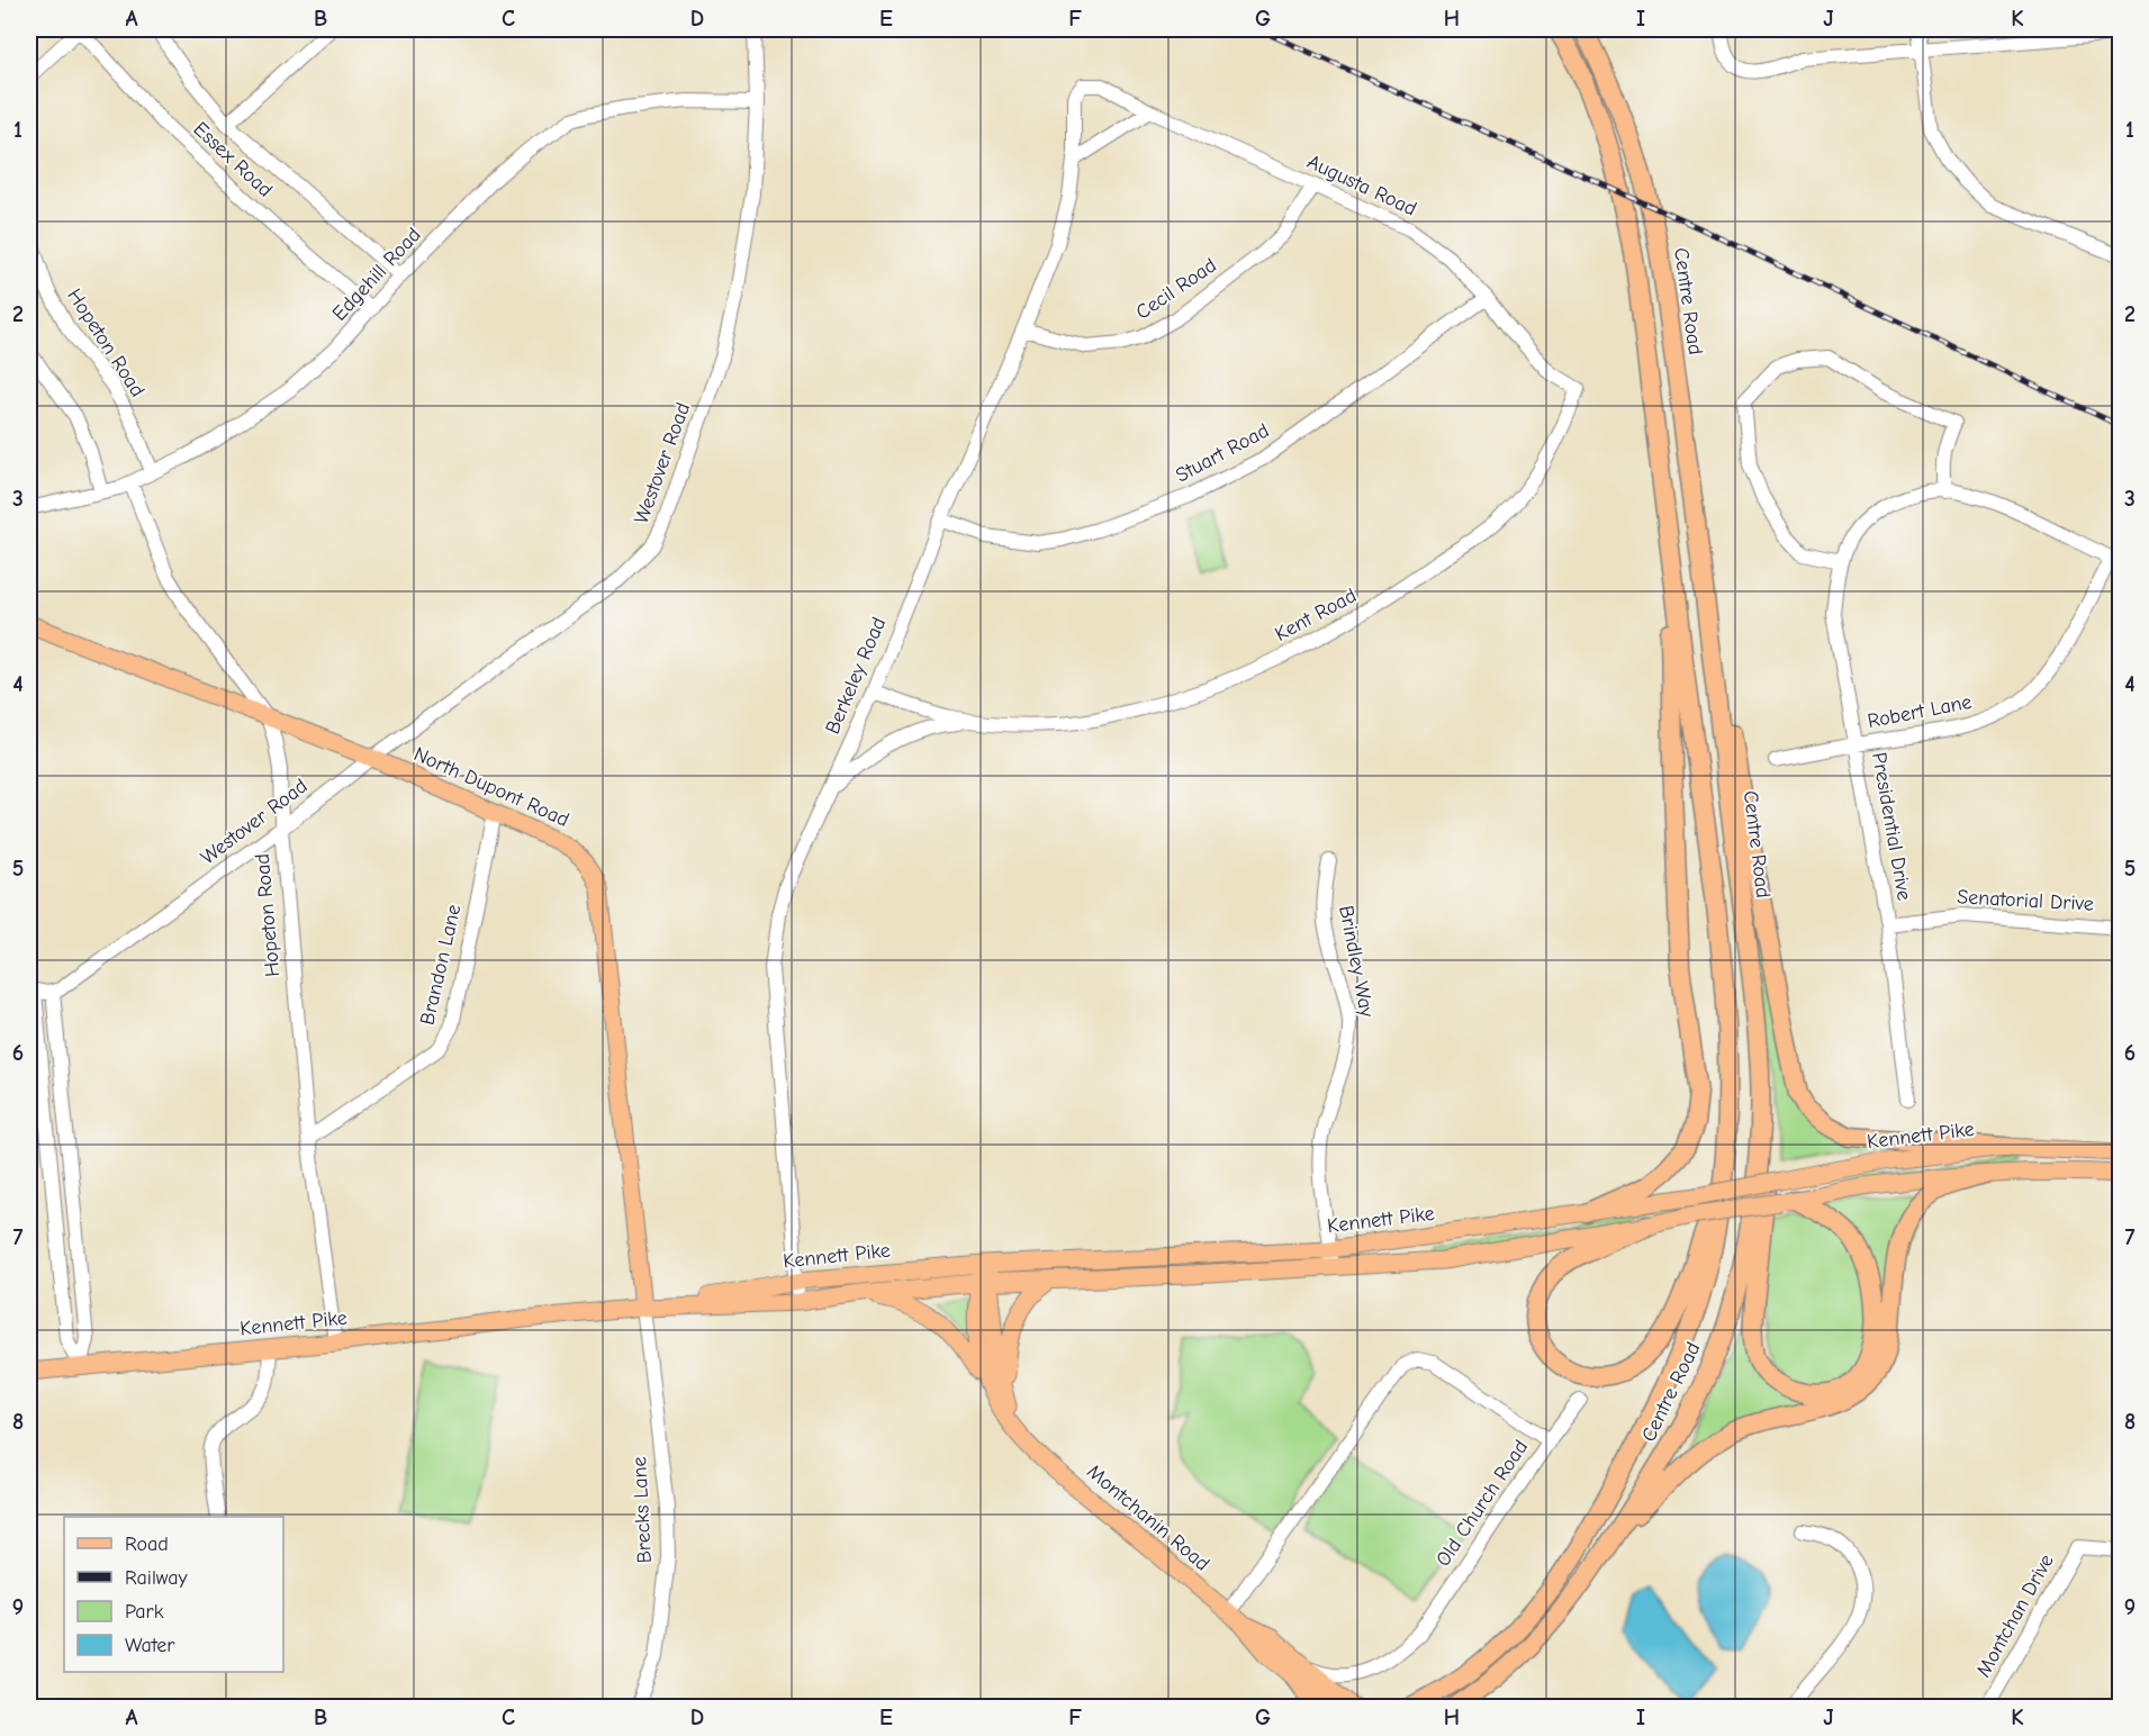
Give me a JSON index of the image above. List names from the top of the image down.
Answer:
{
  "streets": {
    "highway": ["Centre Road"],
    "main road": ["North Dupont Road", "Kennett Pike", "Montchanin Road"],
    "street": [
      "Essex Road",
      "Augusta Road",
      "Edgehill Road",
      "Cecil Road",
      "Hopeton Road",
      "Stuart Road",
      "Westover Road",
      "Kent Road",
      "Berkeley Road",
      "Robert Lane",
      "Presidential Drive",
      "Senatorial Drive",
      "Brindley Way",
      "Brandon Lane",
      "Old Church Road",
      "Brecks Lane",
      "Montchan Drive"
    ]
  },
  "crossings": [
    ["Essex Road", "Edgehill Road"],
    ["Augusta Road", "Cecil Road"],
    ["Augusta Road", "Stuart Road"],
    ["Augusta Road", "Kent Road"],
    ["Augusta Road", "Berkeley Road"],
    ["Edgehill Road", "Hopeton Road"],
    ["Edgehill Road", "Westover Road"],
    ["Cecil Road", "Berkeley Road"],
    ["Hopeton Road", "Westover Road"],
    ["Hopeton Road", "North Dupont Road"],
    ["Hopeton Road", "Brandon Lane"],
    ["Hopeton Road", "Kennett Pike"],
    ["Stuart Road", "Berkeley Road"],
    ["Westover Road", "North Dupont Road"],
    ["Kent Road", "Berkeley Road"],
    ["Berkeley Road", "Kennett Pike"],
    ["Robert Lane", "Presidential Drive"],
    ["North Dupont Road", "Brandon Lane"],
    ["North Dupont Road", "Kennett Pike"],
    ["North Dupont Road", "Brecks Lane"],
    ["Presidential Drive", "Senatorial Drive"],
    ["Brindley Way", "Kennett Pike"],
    ["Kennett Pike", "Brecks Lane"],
    ["Kennett Pike", "Montchanin Road"],
    ["Old Church Road", "Montchanin Road"]
  ],
  "legend": [
    "Road",
    "Railway",
    "Park",
    "Water"
  ],
  "grid": {
    "columns": [
      "A",
      "B",
      "C",
      "D",
      "E",
      "F",
      "G",
      "H",
      "I",
      "J",
      "K"
    ],
    "rows": [
      "1",
      "2",
      "3",
      "4",
      "5",
      "6",
      "7",
      "8",
      "9"
    ]
  }
}
